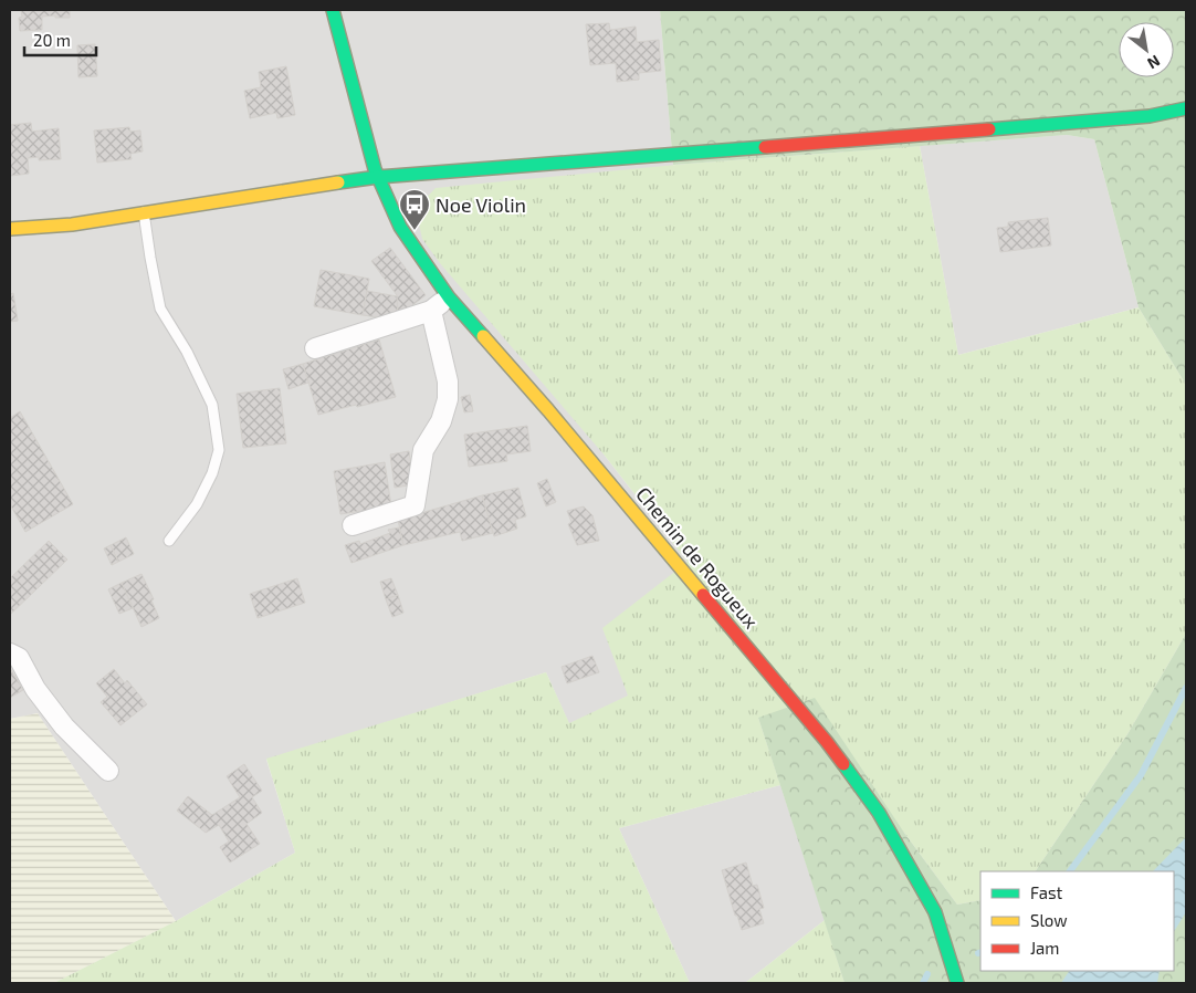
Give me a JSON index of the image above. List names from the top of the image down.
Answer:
{
  "streets": {
    "street": ["Chemin de Rogueux"]
  },
  "places": {
    "bus stop": ["Noe Violin"]
  },
  "legend": ["Fast", "Slow", "Jam"],
  "scale_bar": "20 m",
  "north": "bottom right"
}
